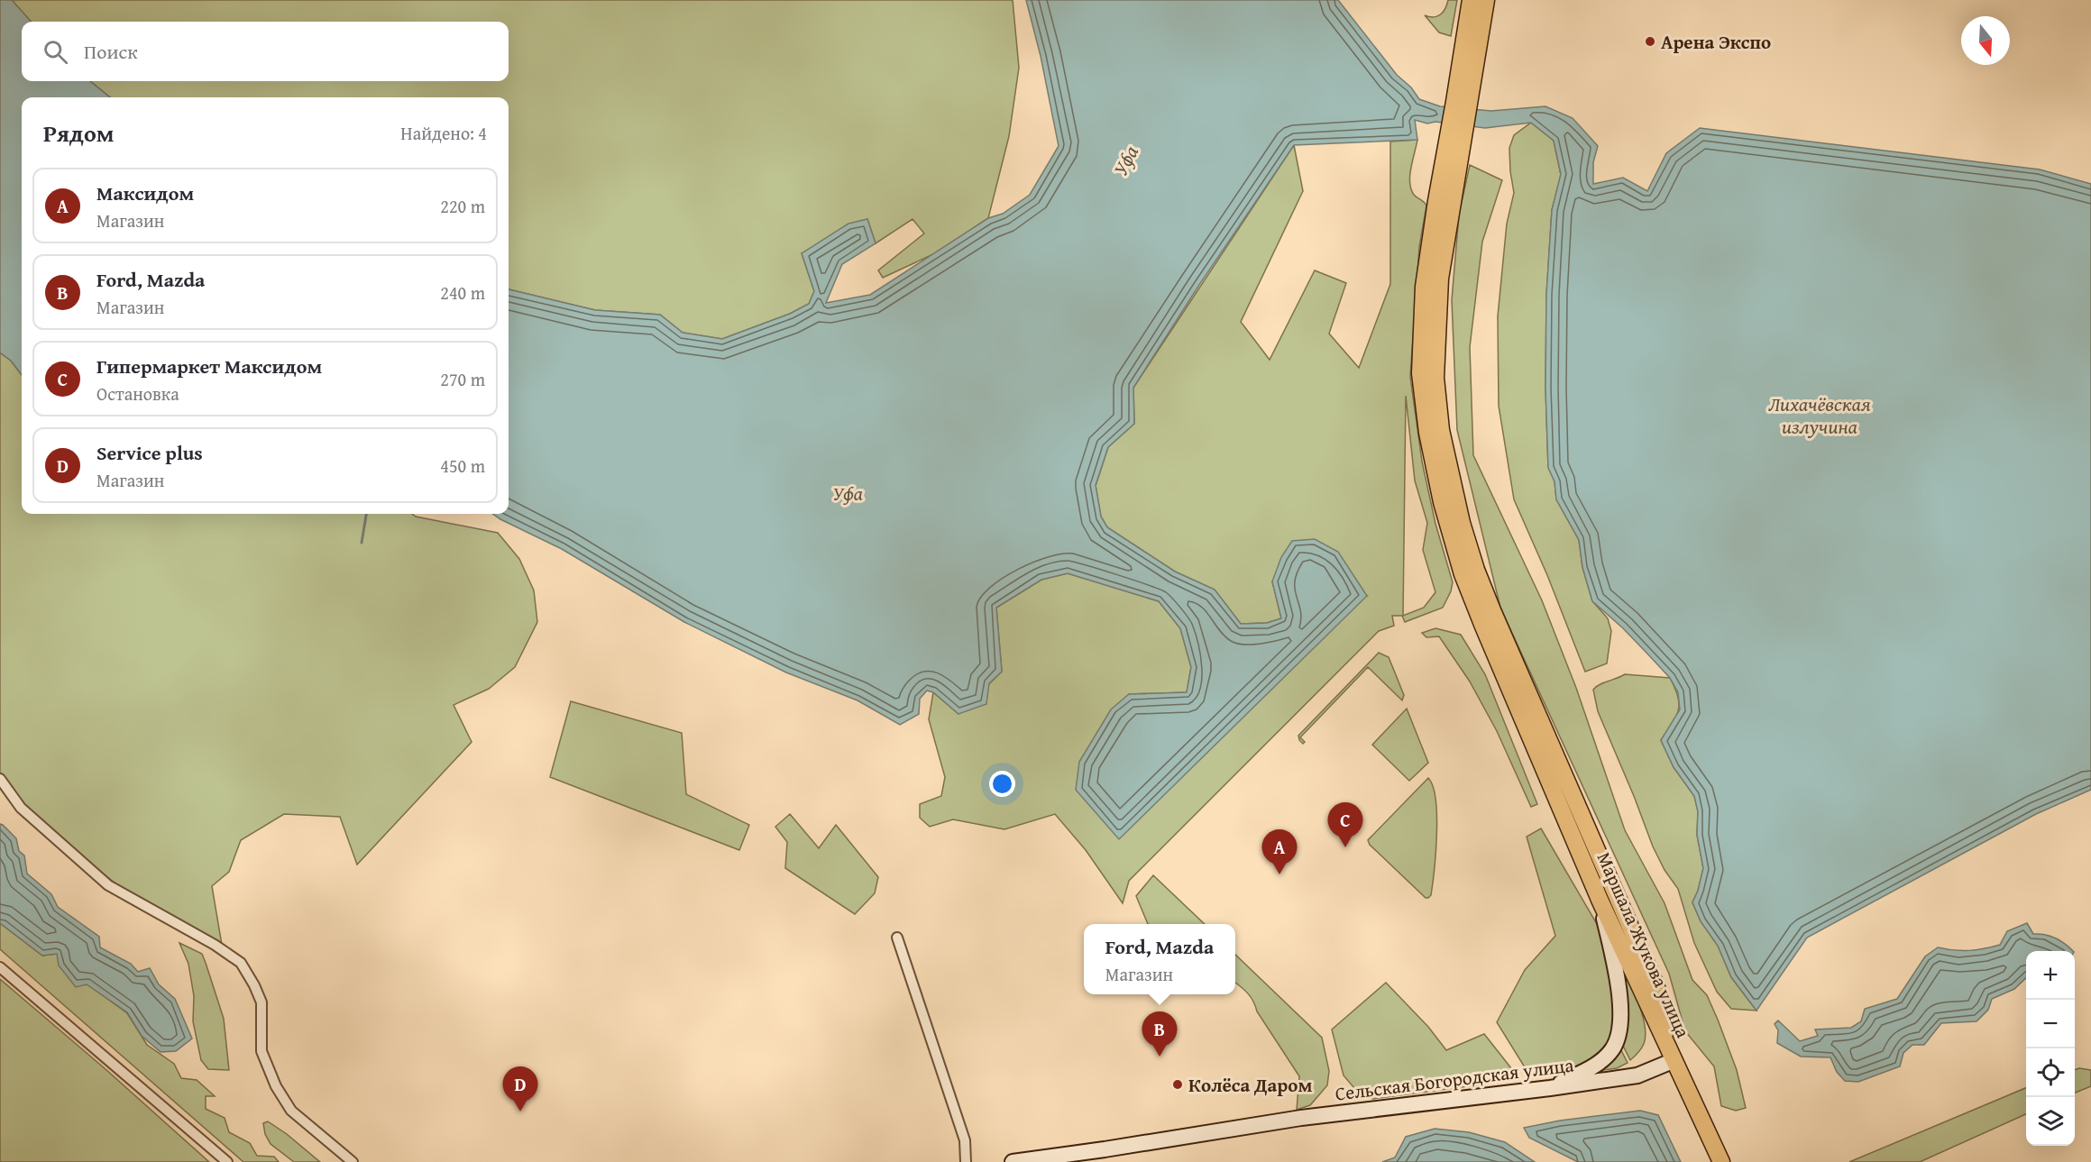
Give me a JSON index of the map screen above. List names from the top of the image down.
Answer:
{
  "streets": {
    "main road": ["Маршала Жукова улица", "Сельская Богородская улица"]
  },
  "crossings": [
    ["Маршала Жукова улица", "Сельская Богородская улица"]
  ],
  "water": ["Уфа", "Лихачёвская излучина"],
  "places": ["Арена Экспо", "Колёса Даром"],
  "north": "bottom",
  "page": {
    "search": "Поиск",
    "heading": ["Рядом", "Найдено: 4"],
    "list": [
      {
        "mark": "A",
        "name": "Максидом",
        "note": "Магазин",
        "value": "220 m"
      },
      {
        "mark": "B",
        "name": "Ford, Mazda",
        "note": "Магазин",
        "value": "240 m"
      },
      {
        "mark": "C",
        "name": "Гипермаркет Максидом",
        "note": "Остановка",
        "value": "270 m"
      },
      {
        "mark": "D",
        "name": "Service plus",
        "note": "Магазин",
        "value": "450 m"
      }
    ],
    "pins": [
      "C",
      "A",
      "B",
      "D"
    ],
    "popup": ["Ford, Mazda", "Магазин"],
    "map_buttons": ["+", "−"]
  }
}
